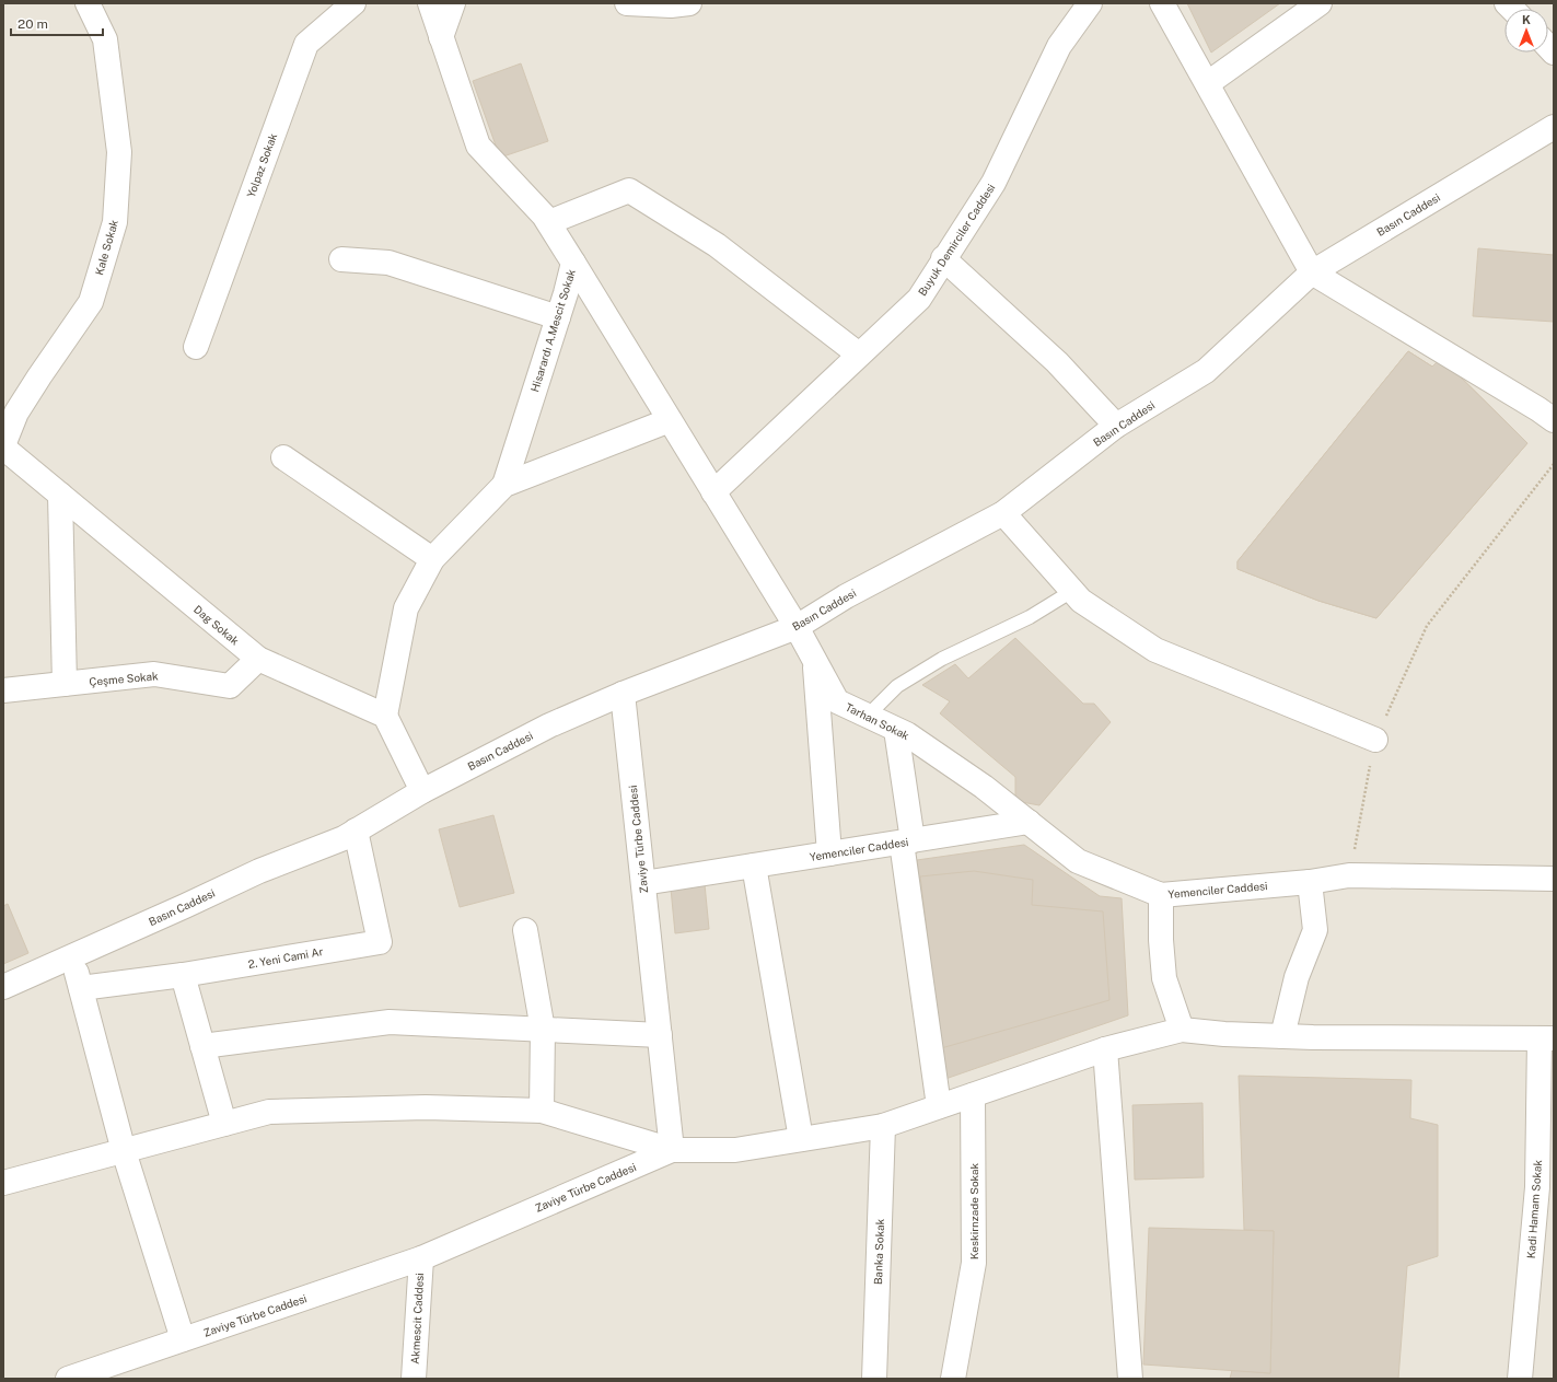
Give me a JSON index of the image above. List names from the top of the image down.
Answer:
{
  "streets": {
    "street": [
      "Yolpaz Sokak",
      "Basın Caddesi",
      "Buyuk Demirciler Caddesi",
      "Kale Sokak",
      "Hisarardı A.Mescit Sokak",
      "Dag Sokak",
      "Çeşme Sokak",
      "Tarhan Sokak",
      "Zaviye Türbe Caddesi",
      "Yemenciler Caddesi",
      "2. Yeni Cami Ar",
      "Kadi Hamam Sokak",
      "Keskirnzade Sokak",
      "Banka Sokak",
      "Akmescit Caddesi"
    ]
  },
  "crossings": [
    ["Basın Caddesi", "Tarhan Sokak"],
    ["Basın Caddesi", "Zaviye Türbe Caddesi"],
    ["Basın Caddesi", "2. Yeni Cami Ar"],
    ["Buyuk Demirciler Caddesi", "Tarhan Sokak"],
    ["Kale Sokak", "Dag Sokak"],
    ["Hisarardı A.Mescit Sokak", "Tarhan Sokak"],
    ["Dag Sokak", "Çeşme Sokak"],
    ["Tarhan Sokak", "Yemenciler Caddesi"],
    ["Zaviye Türbe Caddesi", "Yemenciler Caddesi"],
    ["Zaviye Türbe Caddesi", "Akmescit Caddesi"]
  ],
  "scale_bar": "20 m",
  "north": "top"
}
